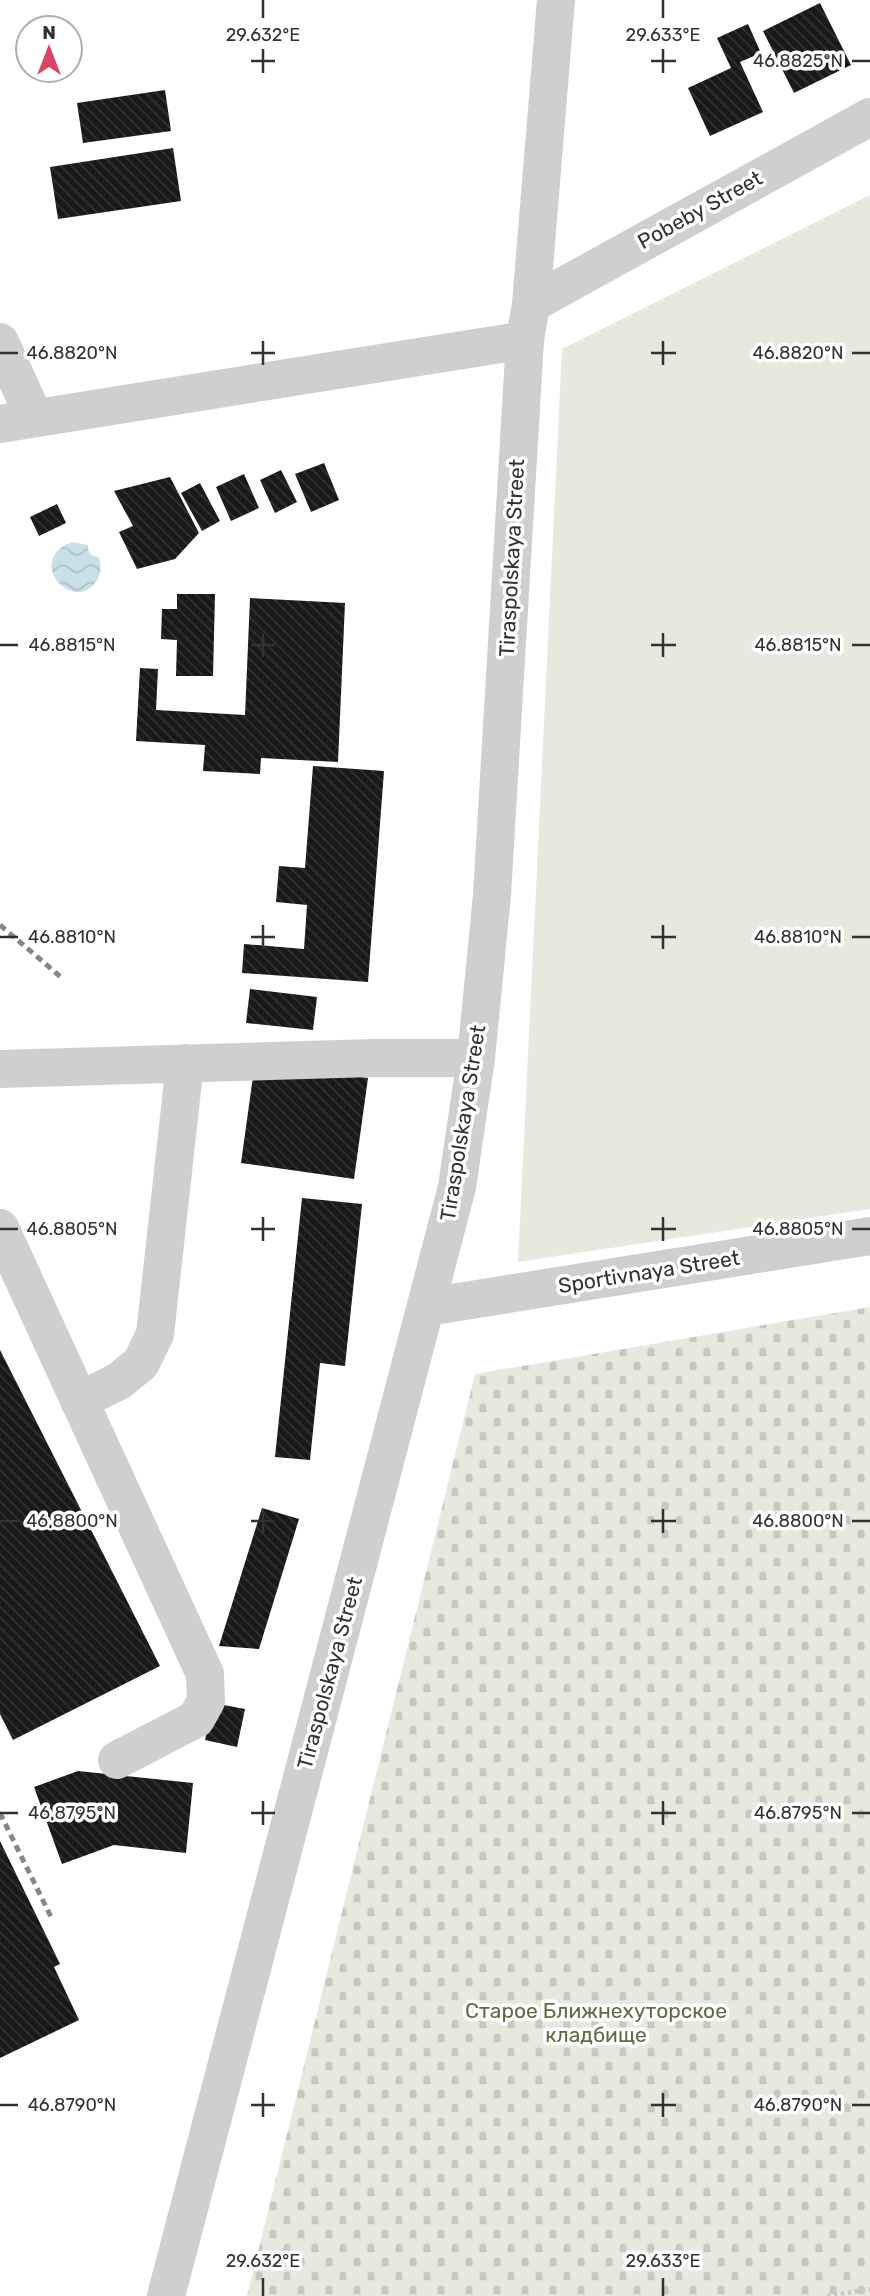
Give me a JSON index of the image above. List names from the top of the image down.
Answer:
{
  "streets": {
    "street": ["Pobeby Street", "Tiraspolskaya Street", "Sportivnaya Street"]
  },
  "crossings": [
    ["Pobeby Street", "Tiraspolskaya Street"],
    ["Tiraspolskaya Street", "Sportivnaya Street"]
  ],
  "parks": ["Старое Ближнехуторское кладбище"],
  "north": "top",
  "coordinates": [
    "29.632°E",
    "29.633°E",
    "46.8825°N",
    "46.8820°N",
    "46.8815°N",
    "46.8810°N",
    "46.8805°N",
    "46.8800°N",
    "46.8795°N",
    "46.8790°N"
  ]
}
